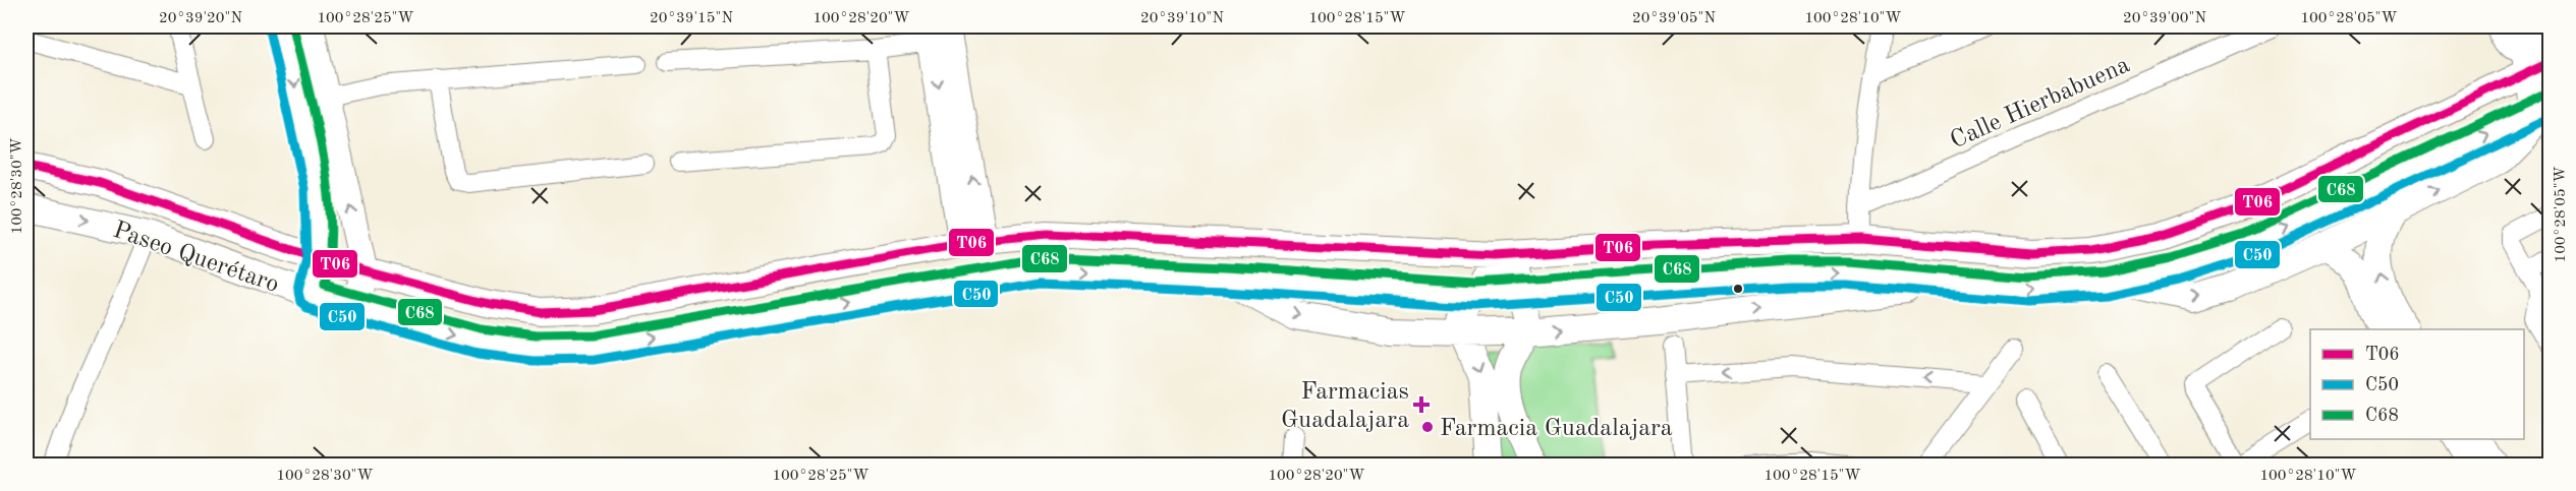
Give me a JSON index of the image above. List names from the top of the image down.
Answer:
{
  "streets": {
    "main road": ["Paseo Querétaro"],
    "street": ["Calle Hierbabuena"]
  },
  "places": {
    "health": ["Farmacias Guadalajara"],
    "other": ["Farmacia Guadalajara"]
  },
  "lines": ["transit line C68", "transit line C50", "transit line T06"],
  "legend": ["T06", "C50", "C68"],
  "coordinates": [
    "20°39'20\"N",
    "100°28'25\"W",
    "20°39'15\"N",
    "100°28'20\"W",
    "20°39'10\"N",
    "100°28'15\"W",
    "20°39'05\"N",
    "100°28'10\"W",
    "20°39'00\"N",
    "100°28'05\"W",
    "100°28'30\"W"
  ]
}
